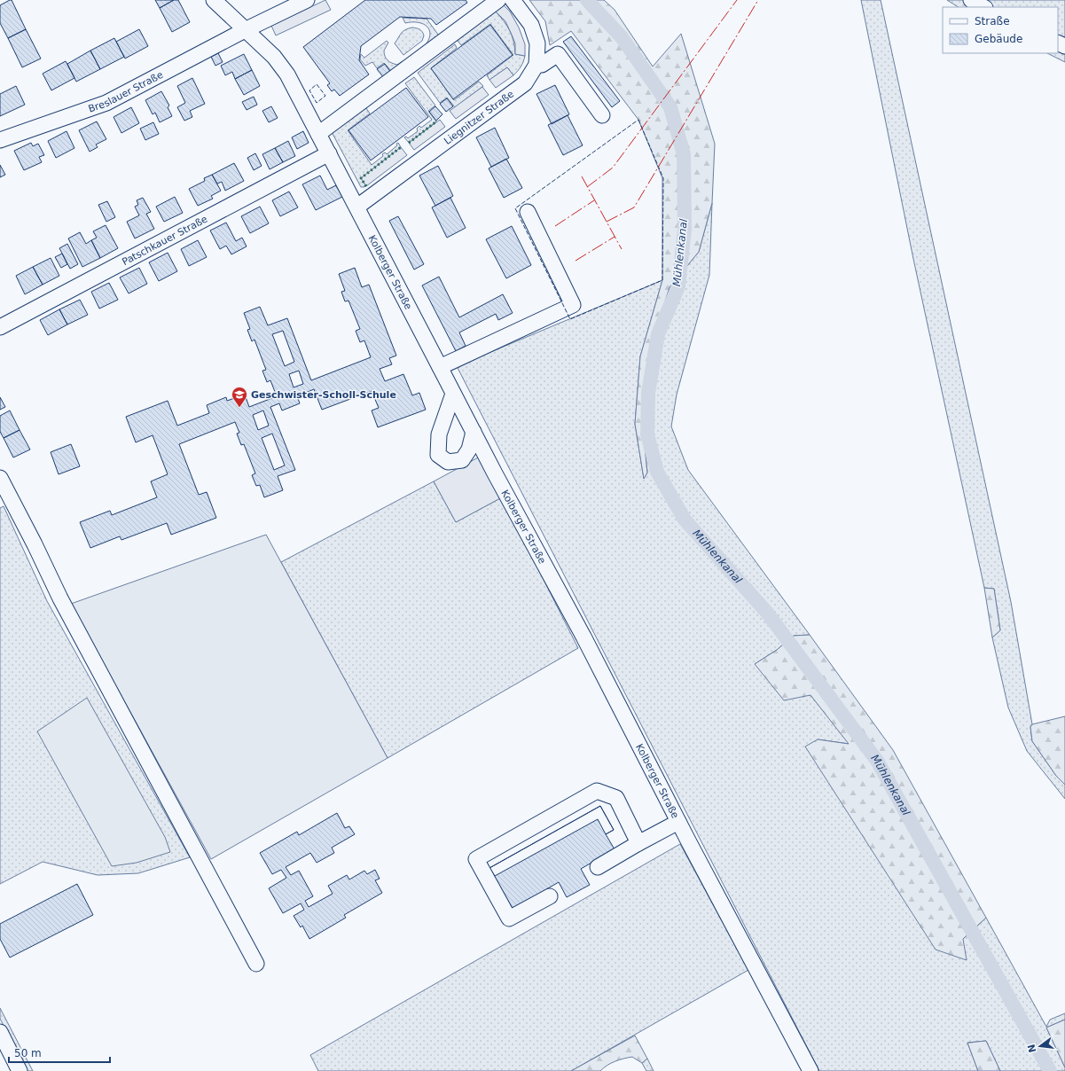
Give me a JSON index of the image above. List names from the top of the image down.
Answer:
{
  "streets": {
    "street": [
      "Breslauer Straße",
      "Liegnitzer Straße",
      "Patschkauer Straße",
      "Kolberger Straße"
    ]
  },
  "crossings": [
    ["Breslauer Straße", "Kolberger Straße"],
    ["Liegnitzer Straße", "Kolberger Straße"],
    ["Patschkauer Straße", "Kolberger Straße"]
  ],
  "water": ["Mühlenkanal"],
  "places": {
    "school or university": ["Geschwister-Scholl-Schule"]
  },
  "legend": ["Straße", "Gebäude"],
  "scale_bar": "50 m",
  "north": "left"
}
